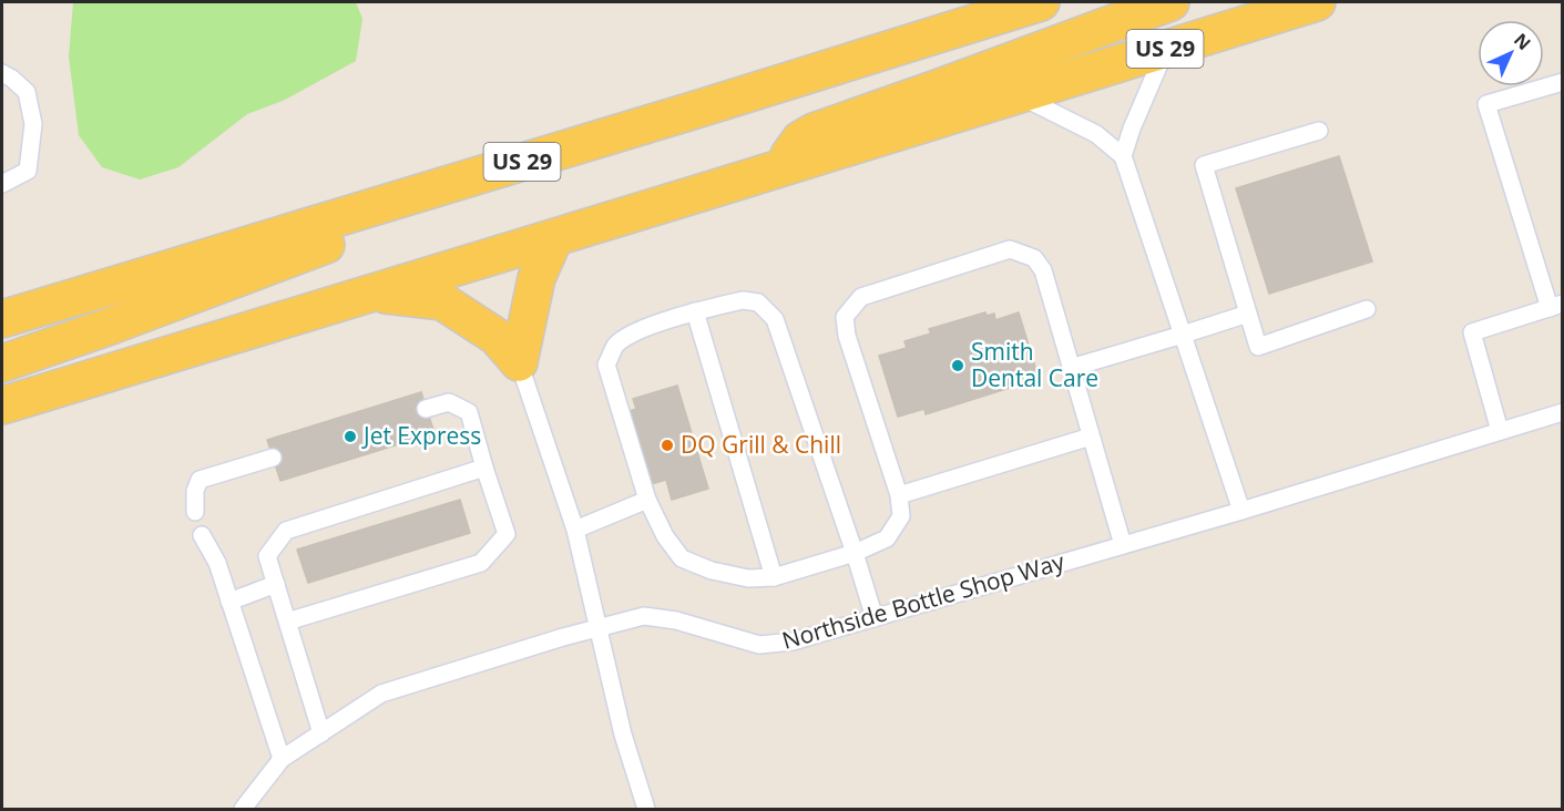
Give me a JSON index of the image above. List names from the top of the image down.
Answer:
{
  "streets": {
    "main road": ["US 29"],
    "lane": ["Northside Bottle Shop Way"]
  },
  "places": ["Smith Dental Care", "Jet Express", "DQ Grill & Chill"],
  "north": "top right"
}
